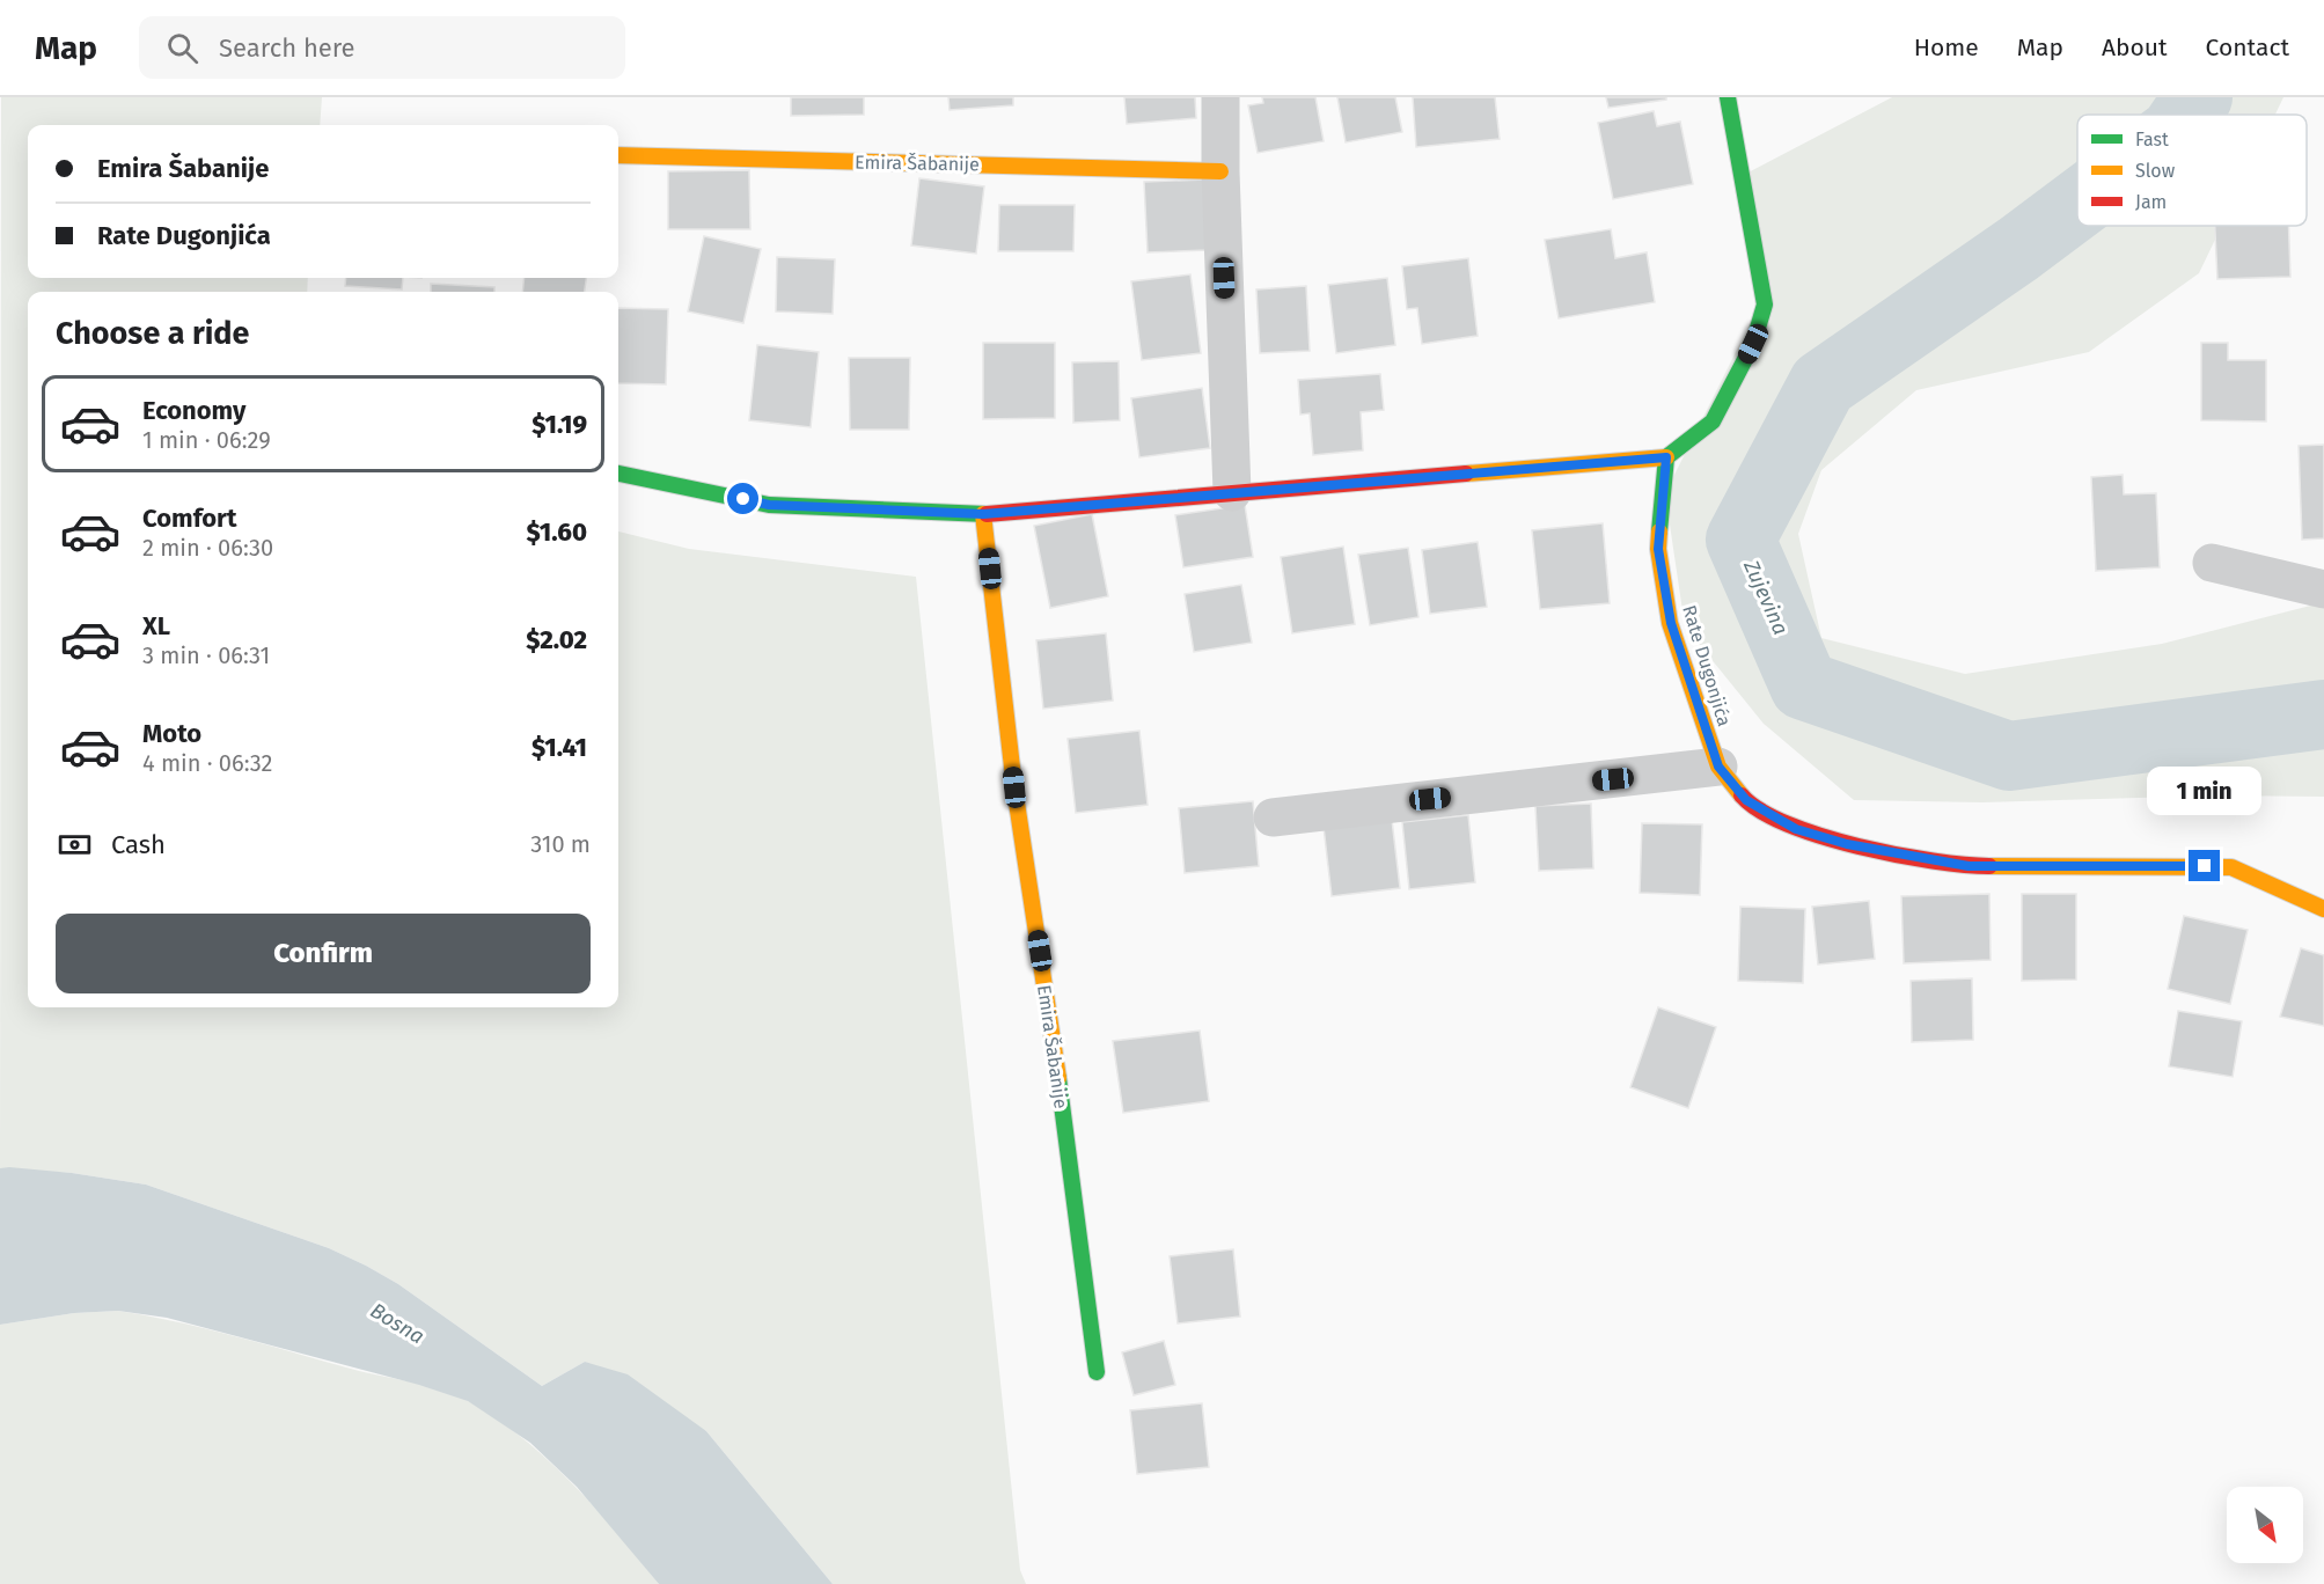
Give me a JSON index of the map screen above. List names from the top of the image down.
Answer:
{
  "streets": {
    "street": ["Emira Šabanije", "Rate Dugonjića"]
  },
  "water": ["Zujevina", "Bosna"],
  "legend": ["Fast", "Slow", "Jam"],
  "north": "bottom right",
  "page": {
    "header": "Map",
    "search": "Search here",
    "nav": [
      "Home",
      "Map",
      "About",
      "Contact"
    ],
    "banner": ["Emira Šabanije", "Rate Dugonjića"],
    "heading": "Choose a ride",
    "list": [
      {
        "name": "Economy",
        "note": "1 min · 06:29",
        "value": "$1.19"
      },
      {
        "name": "Comfort",
        "note": "2 min · 06:30",
        "value": "$1.60"
      },
      {
        "name": "XL",
        "note": "3 min · 06:31",
        "value": "$2.02"
      },
      {
        "name": "Moto",
        "note": "4 min · 06:32",
        "value": "$1.41"
      }
    ],
    "bubble": "1 min",
    "pay": ["Cash", "310 m"],
    "buttons": "Confirm"
  }
}
